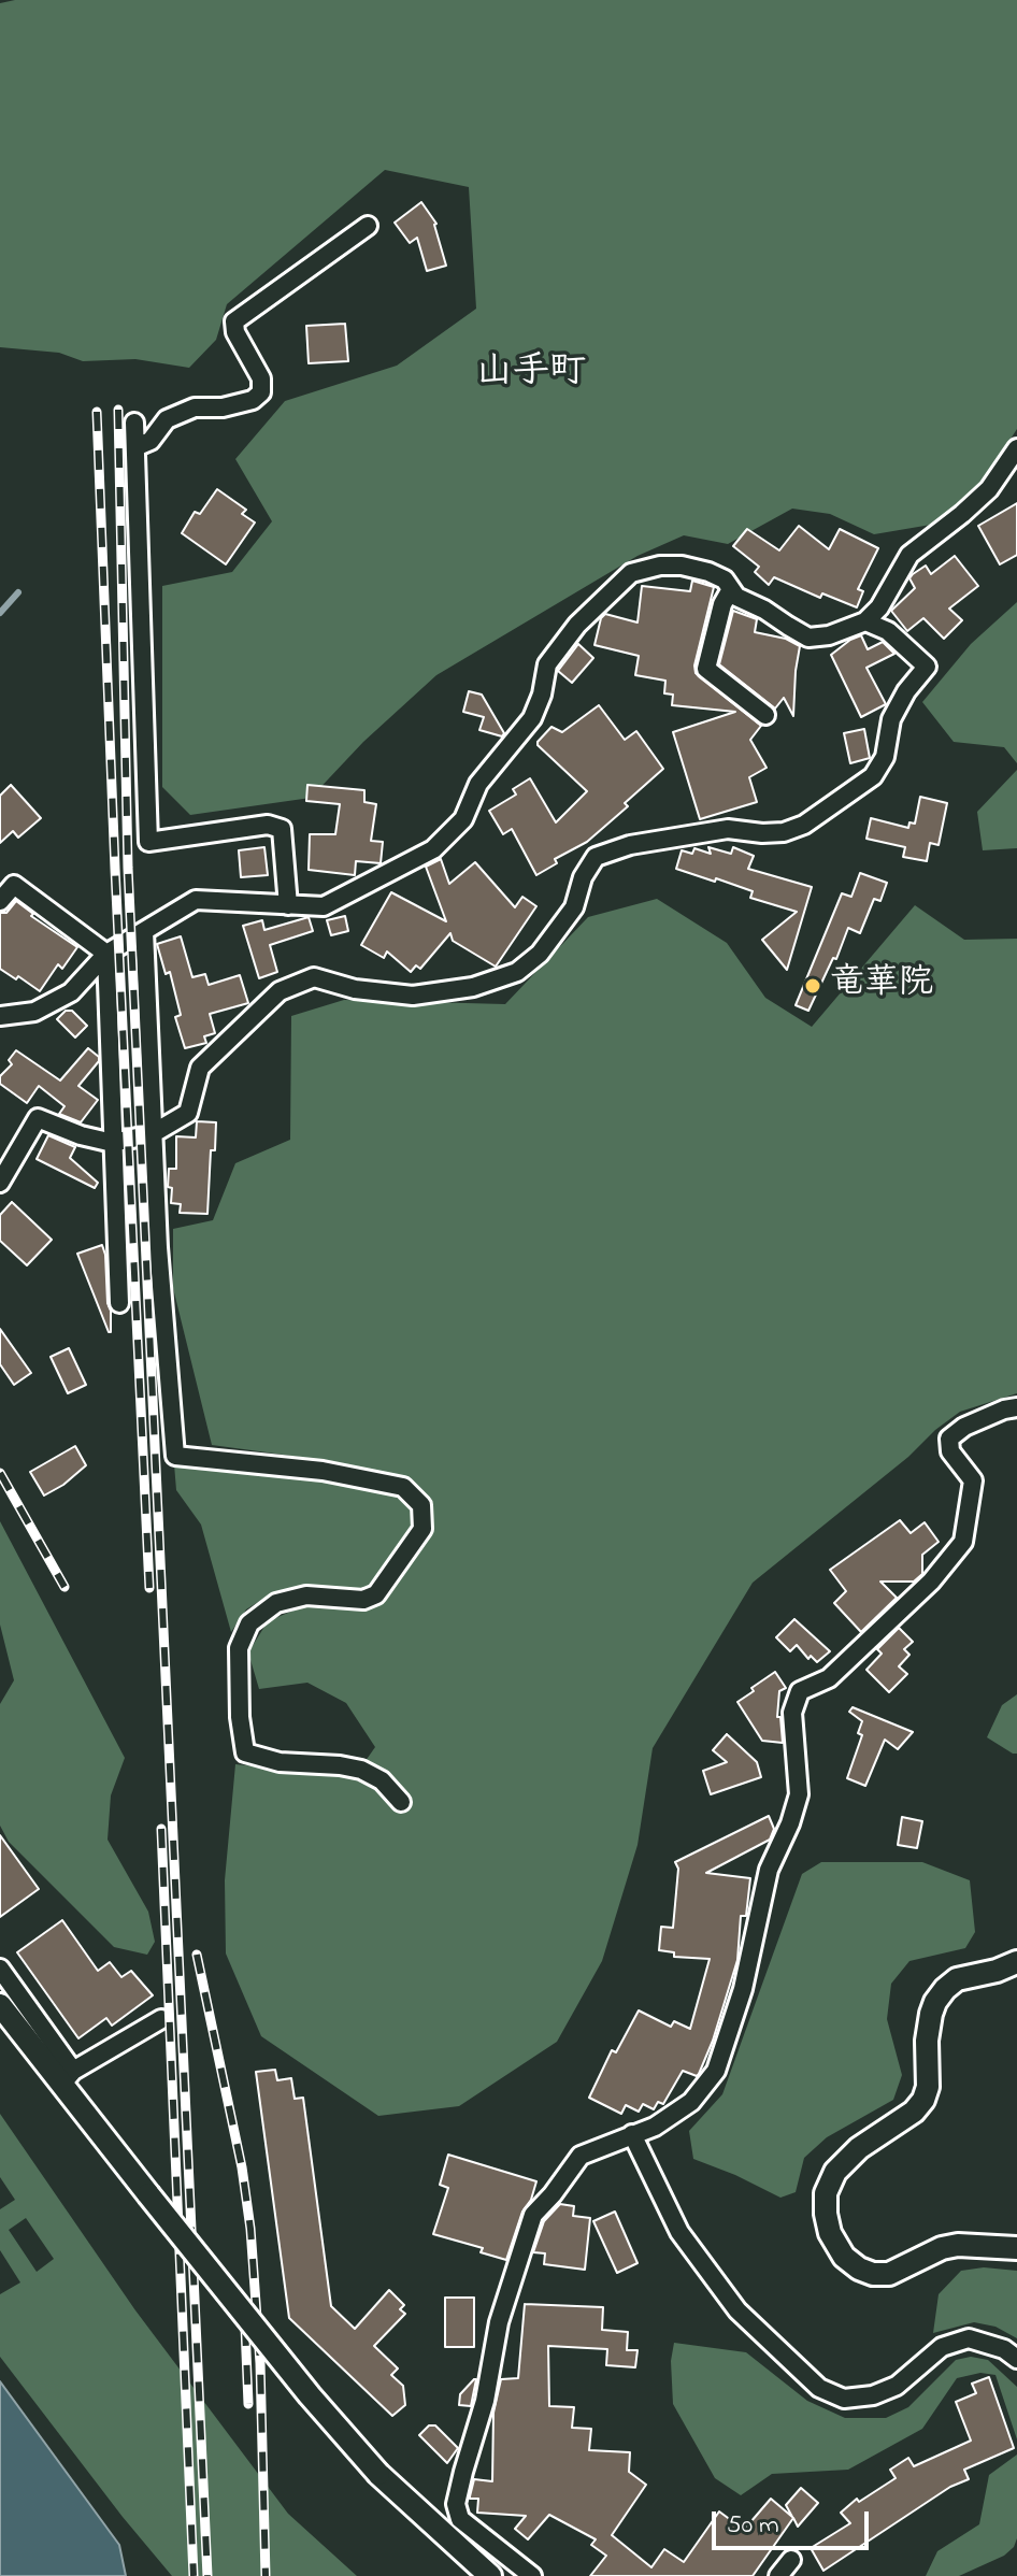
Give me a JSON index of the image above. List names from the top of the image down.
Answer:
{
  "districts": ["山手町"],
  "places": ["竜華院"],
  "scale_bar": "50 m"
}
